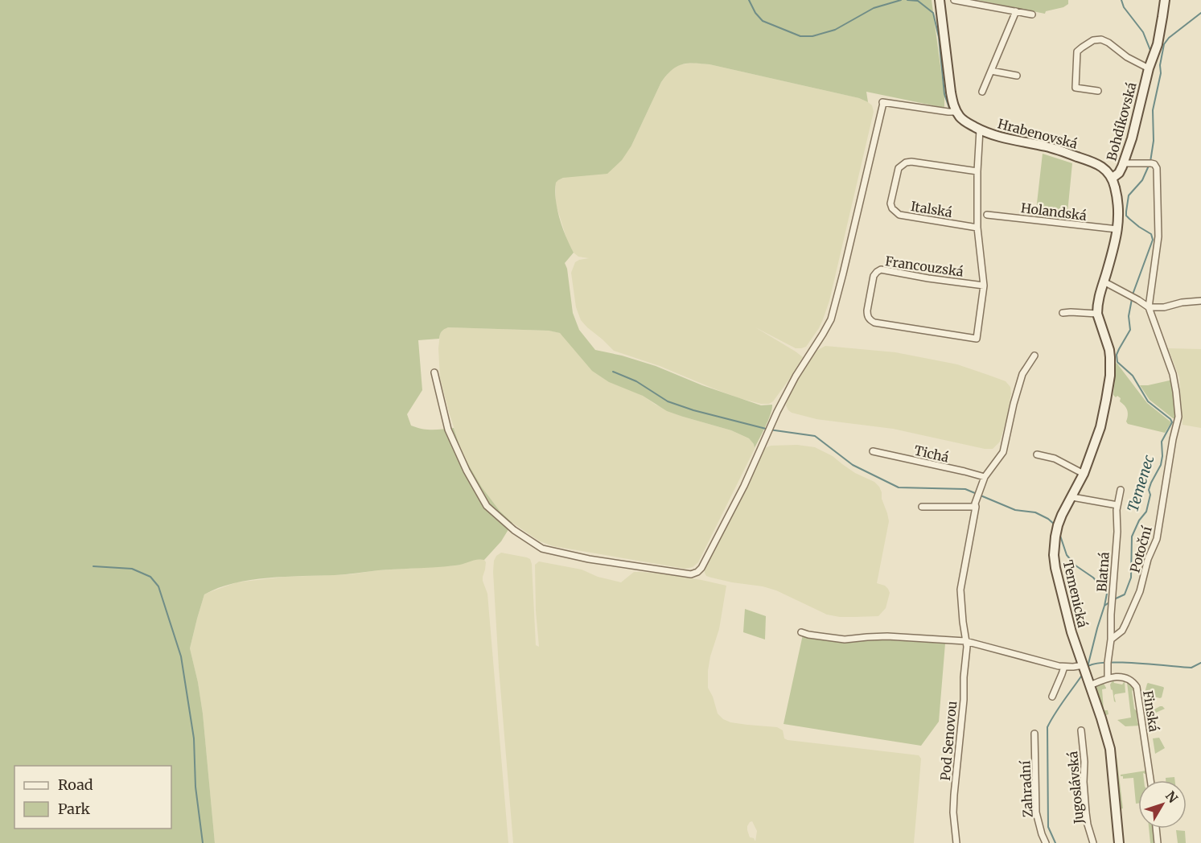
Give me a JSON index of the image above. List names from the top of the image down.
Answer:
{
  "streets": {
    "street": [
      "Bohdíkovská",
      "Hrabenovská",
      "Italská",
      "Holandská",
      "Francouzská",
      "Tichá",
      "Potoční",
      "Blatná",
      "Temenická",
      "Finská",
      "Pod Senovou",
      "Jugoslávská",
      "Zahradní"
    ]
  },
  "crossings": [
    ["Bohdíkovská", "Hrabenovská"],
    ["Bohdíkovská", "Potoční"],
    ["Bohdíkovská", "Temenická"],
    ["Hrabenovská", "Temenická"],
    ["Holandská", "Temenická"],
    ["Tichá", "Pod Senovou"],
    ["Potoční", "Blatná"]
  ],
  "water": ["Temenec"],
  "legend": ["Road", "Park"],
  "north": "top right"
}
